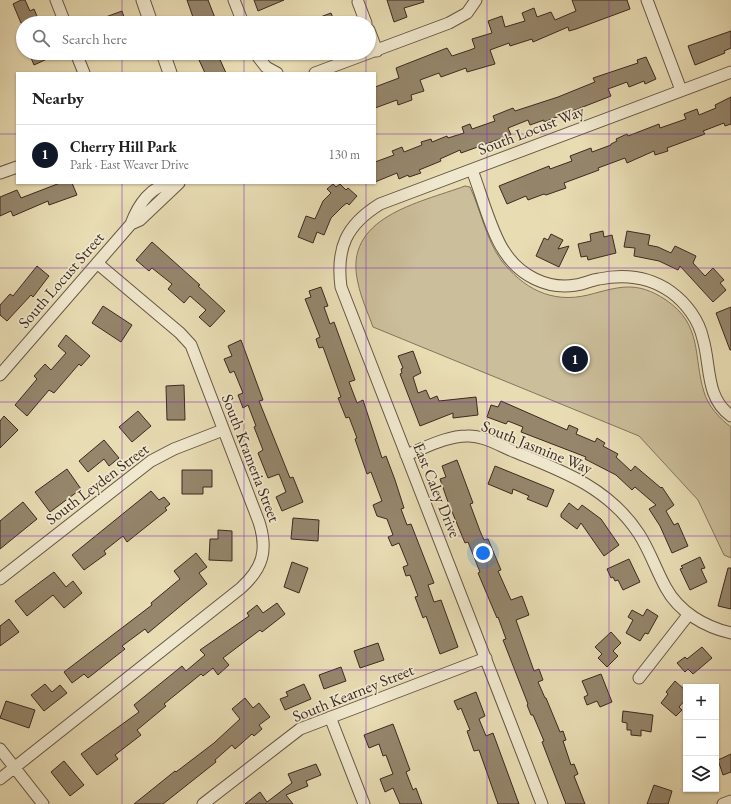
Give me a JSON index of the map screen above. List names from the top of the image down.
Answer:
{
  "streets": {
    "street": [
      "South Locust Way",
      "South Locust Street",
      "South Jasmine Way",
      "South Krameria Street",
      "South Leyden Street",
      "East Caley Drive",
      "South Kearney Street"
    ]
  },
  "crossings": [
    ["South Locust Way", "East Caley Drive"],
    ["South Locust Street", "South Krameria Street"],
    ["South Jasmine Way", "East Caley Drive"],
    ["South Krameria Street", "South Leyden Street"],
    ["East Caley Drive", "South Kearney Street"]
  ],
  "page": {
    "search": "Search here",
    "heading": "Nearby",
    "list": [
      {
        "mark": "1",
        "name": "Cherry Hill Park",
        "note": "Park · East Weaver Drive",
        "value": "130 m"
      }
    ],
    "pins": "1",
    "map_buttons": ["+", "−"]
  }
}
